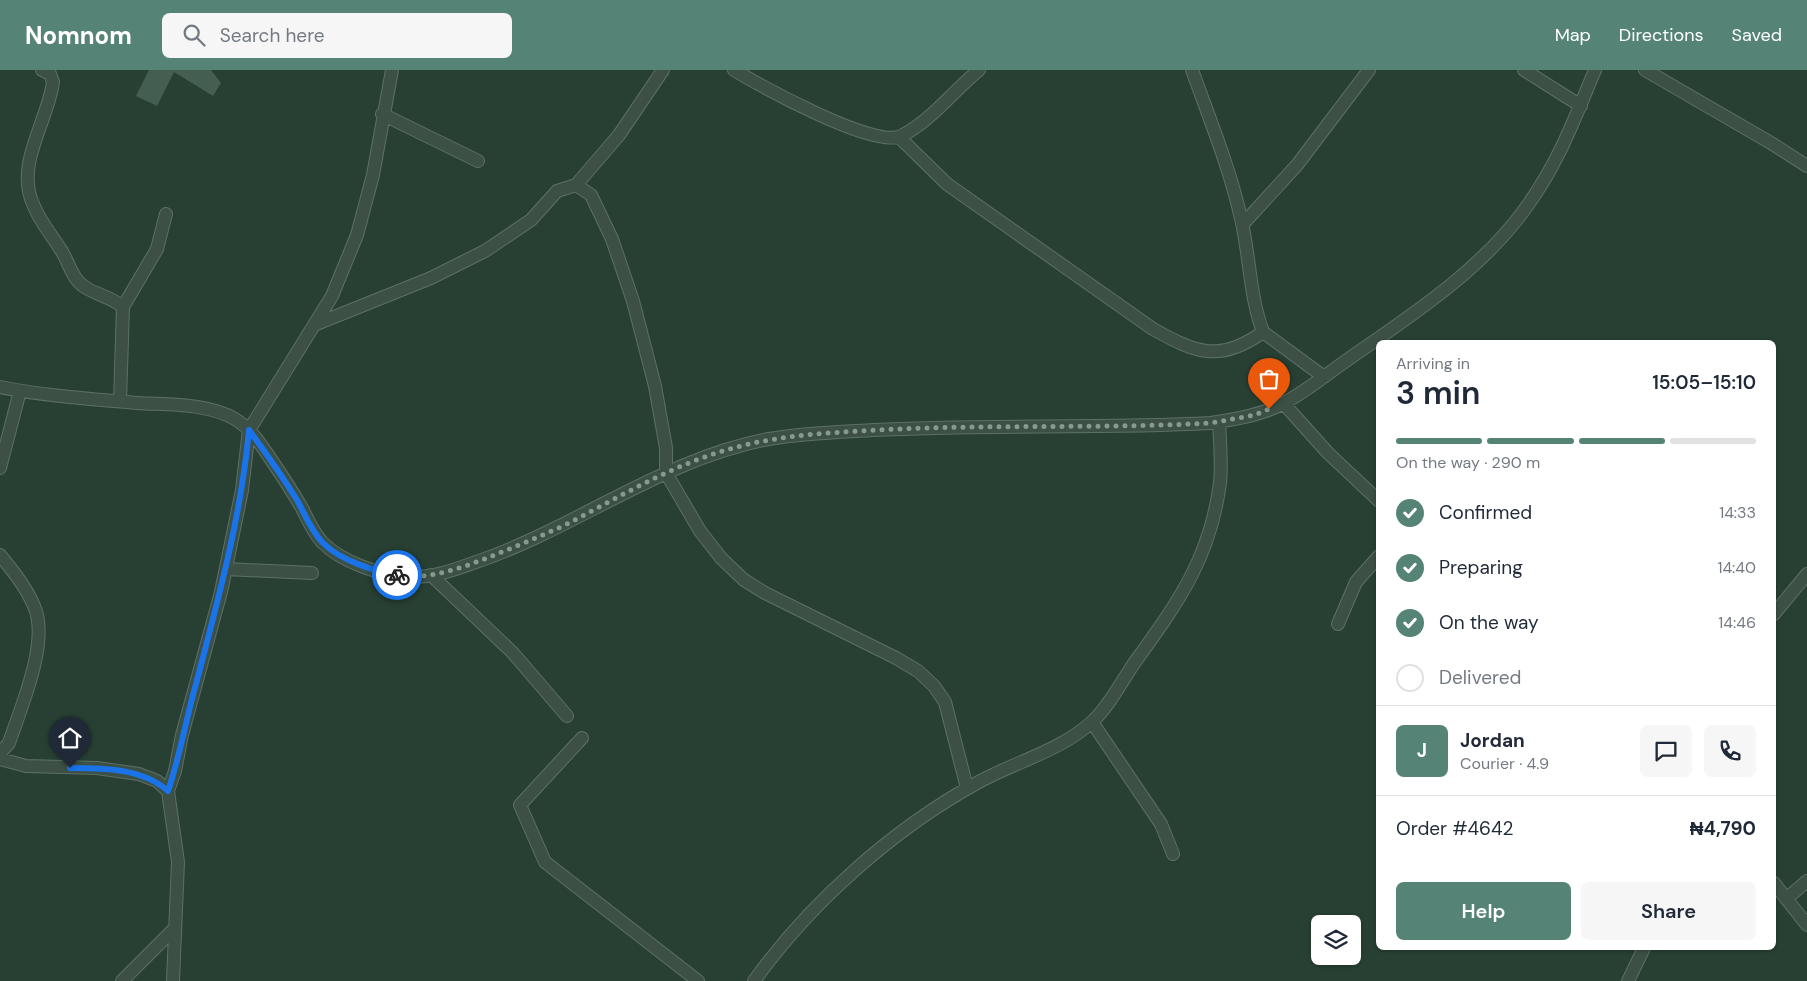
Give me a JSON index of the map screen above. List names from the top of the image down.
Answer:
{
  "page": {
    "header": "Nomnom",
    "search": "Search here",
    "nav": ["Map", "Directions", "Saved"],
    "heading": ["3 min", "Arriving in", "15:05–15:10"],
    "panel": [
      "Jordan",
      "Courier · 4.9",
      "Order #4642",
      "₦4,790"
    ],
    "bar": "On the way · 290 m",
    "list": [
      ["Confirmed", "14:33"],
      ["Preparing", "14:40"],
      ["On the way", "14:46"],
      "Delivered"
    ],
    "round": "J",
    "buttons": ["Help", "Share"]
  }
}
